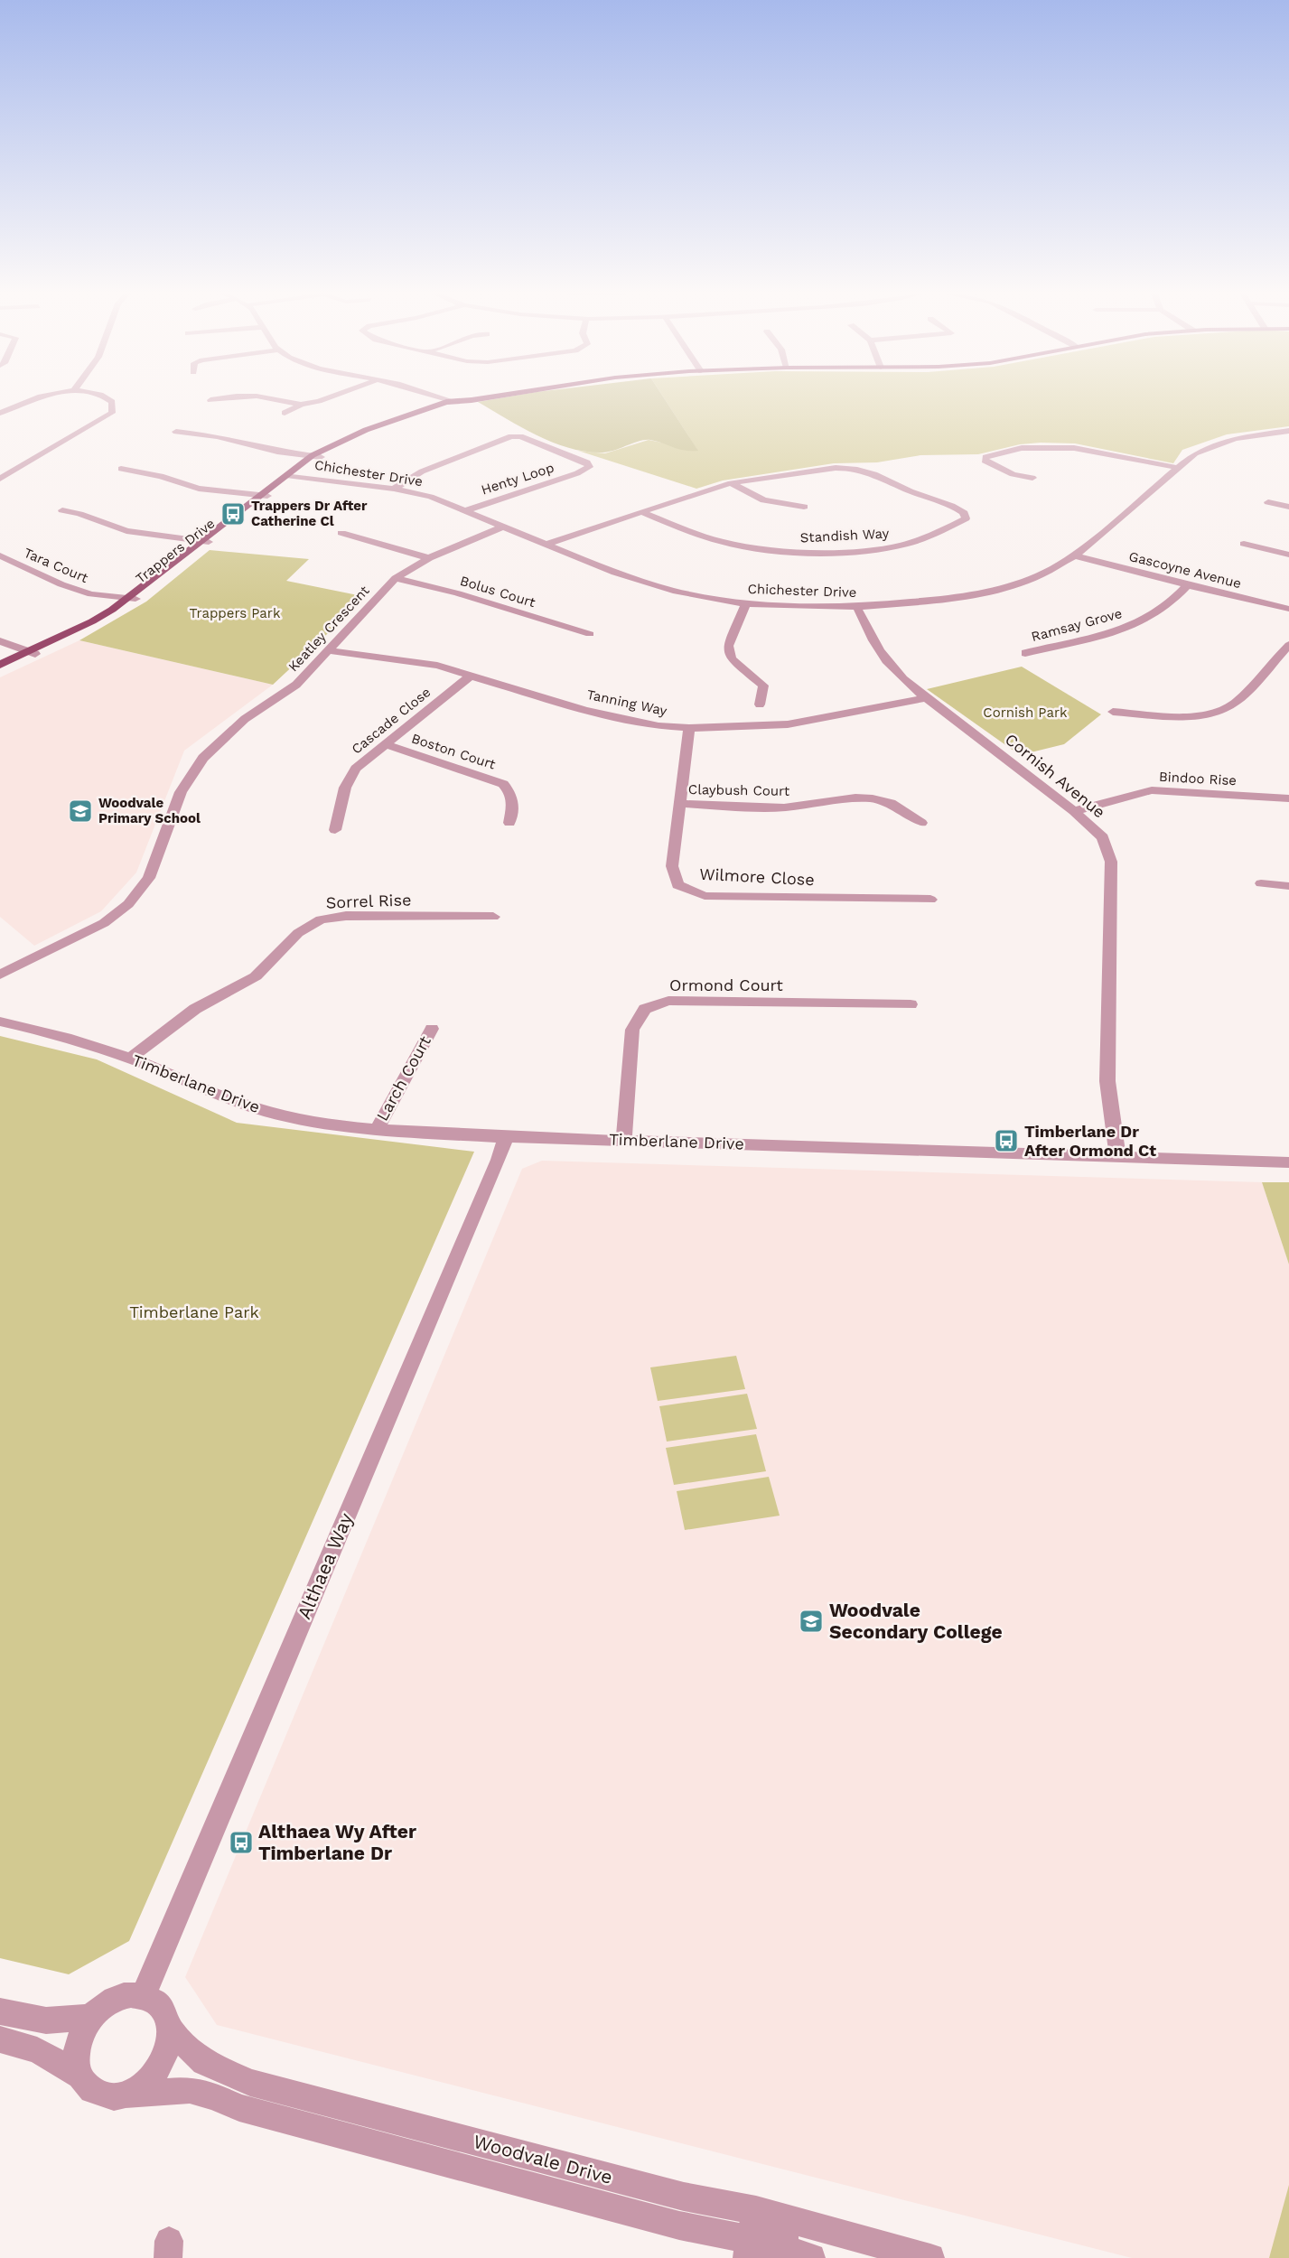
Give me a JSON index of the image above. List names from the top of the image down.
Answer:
{
  "streets": {
    "main road": ["Trappers Drive"],
    "street": [
      "Chichester Drive",
      "Henty Loop",
      "Standish Way",
      "Tara Court",
      "Gascoyne Avenue",
      "Bolus Court",
      "Ramsay Grove",
      "Keatley Crescent",
      "Tanning Way",
      "Cascade Close",
      "Boston Court",
      "Cornish Avenue",
      "Bindoo Rise",
      "Claybush Court",
      "Wilmore Close",
      "Sorrel Rise",
      "Ormond Court",
      "Larch Court",
      "Timberlane Drive",
      "Althaea Way",
      "Woodvale Drive"
    ]
  },
  "crossings": [
    ["Chichester Drive", "Henty Loop"],
    ["Chichester Drive", "Standish Way"],
    ["Chichester Drive", "Trappers Drive"],
    ["Chichester Drive", "Gascoyne Avenue"],
    ["Chichester Drive", "Keatley Crescent"],
    ["Chichester Drive", "Cornish Avenue"],
    ["Trappers Drive", "Tara Court"],
    ["Gascoyne Avenue", "Ramsay Grove"],
    ["Bolus Court", "Keatley Crescent"],
    ["Keatley Crescent", "Tanning Way"],
    ["Tanning Way", "Cascade Close"],
    ["Tanning Way", "Cornish Avenue"],
    ["Tanning Way", "Wilmore Close"],
    ["Cascade Close", "Boston Court"],
    ["Cornish Avenue", "Bindoo Rise"],
    ["Cornish Avenue", "Timberlane Drive"],
    ["Claybush Court", "Wilmore Close"],
    ["Sorrel Rise", "Timberlane Drive"],
    ["Ormond Court", "Timberlane Drive"],
    ["Larch Court", "Timberlane Drive"],
    ["Timberlane Drive", "Althaea Way"],
    ["Althaea Way", "Woodvale Drive"]
  ],
  "parks": ["Trappers Park", "Cornish Park", "Timberlane Park"],
  "places": {
    "bus stop": ["Trappers Dr After Catherine Cl", "Timberlane Dr After Ormond Ct", "Althaea Wy After Timberlane Dr"],
    "school or university": ["Woodvale Primary School", "Woodvale Secondary College"]
  }
}
